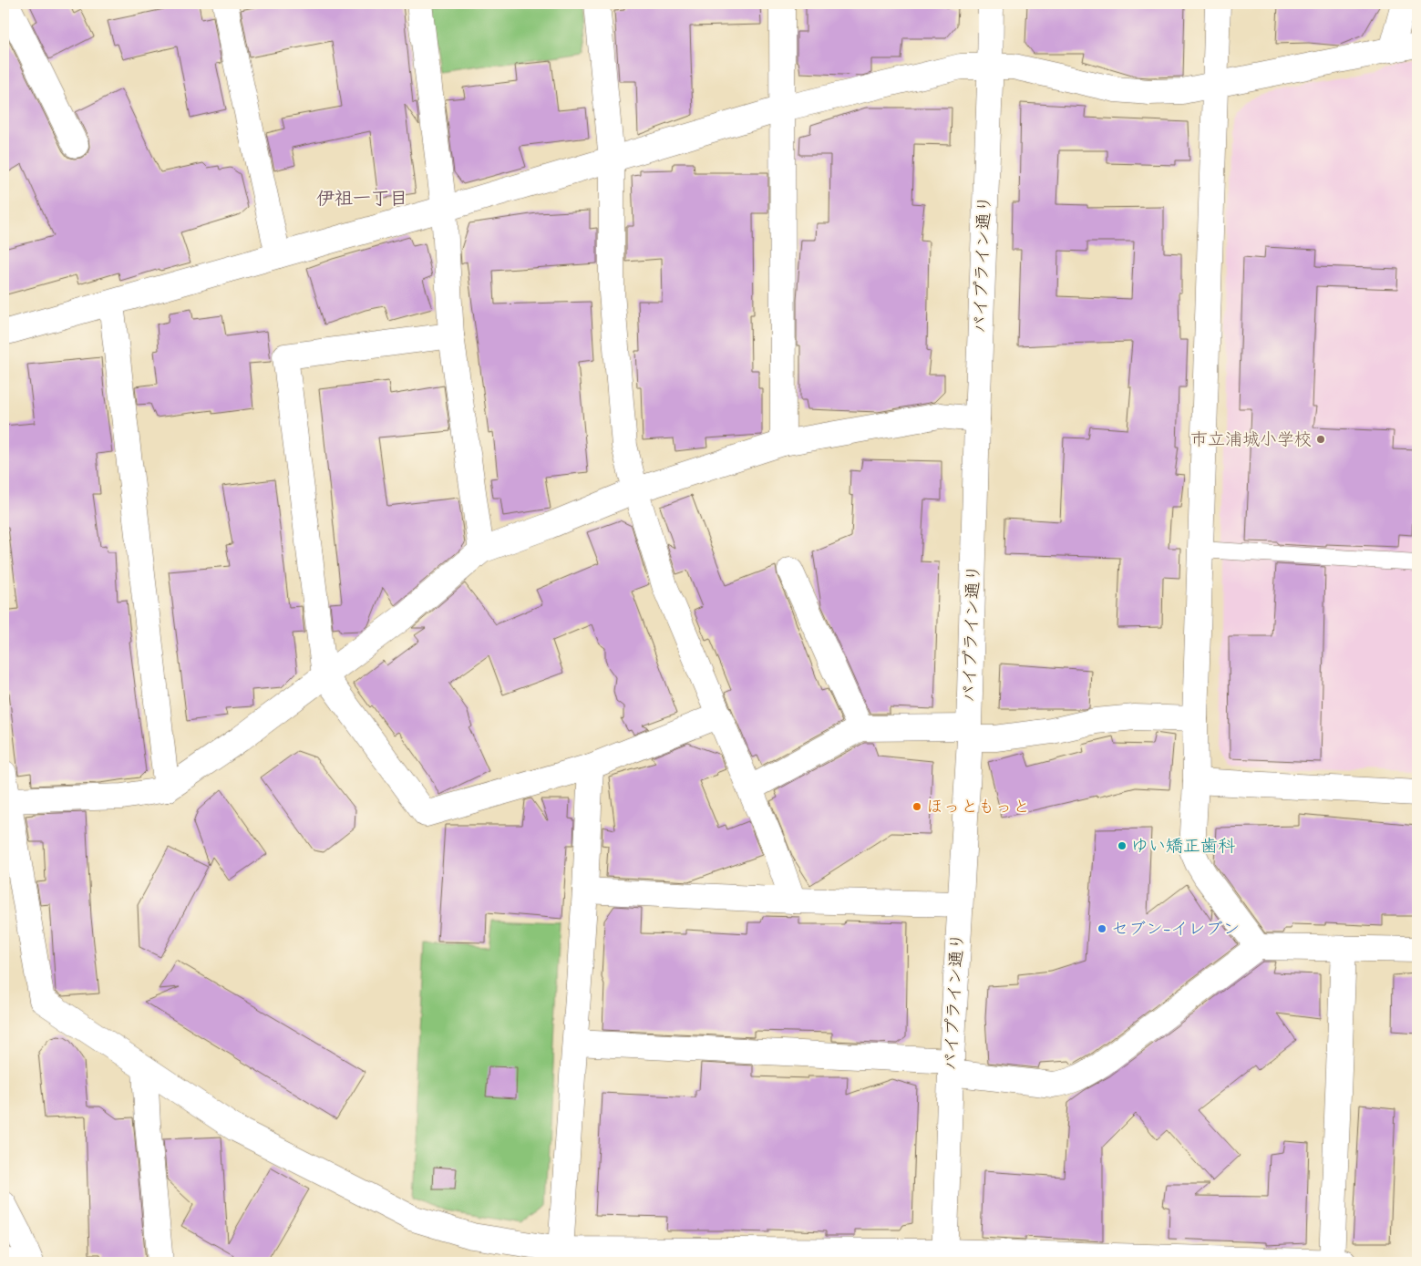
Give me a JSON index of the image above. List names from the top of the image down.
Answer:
{
  "streets": {
    "street": ["パイプライン通り"]
  },
  "districts": ["伊祖一丁目"],
  "places": [
    "市立浦城小学校",
    "ほっともっと",
    "ゆい矯正歯科",
    "セブン-イレブン"
  ]
}
